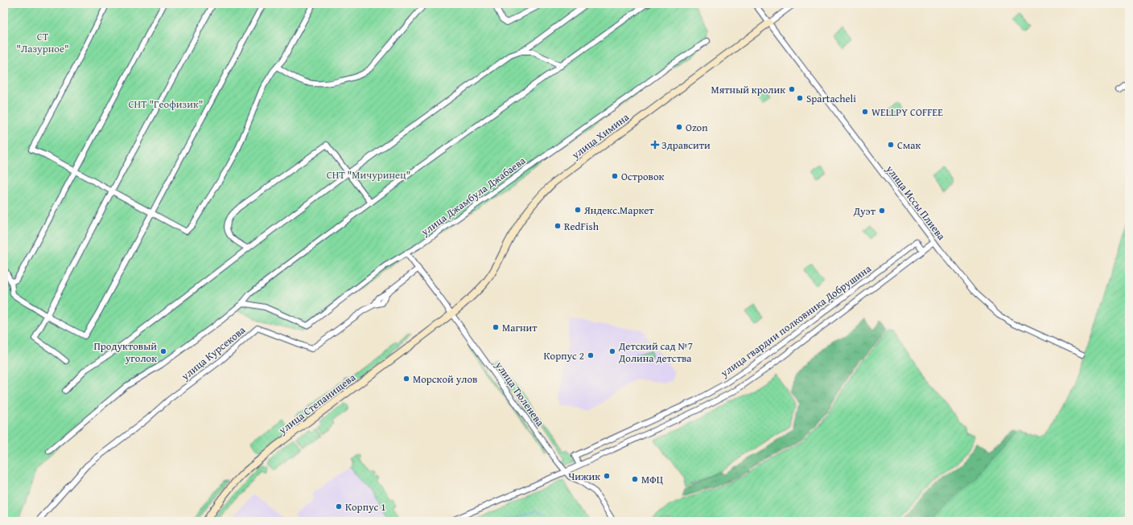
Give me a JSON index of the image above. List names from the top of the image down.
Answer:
{
  "streets": {
    "street": [
      "улица Химина",
      "улица Джамбула Джабаева",
      "улица Иссы Плиева",
      "улица гвардии полковника Добрушина",
      "улица Курсекова",
      "улица Тюленева",
      "улица Степанищева"
    ]
  },
  "crossings": [
    ["улица Химина", "улица Иссы Плиева"],
    ["улица Химина", "улица Тюленева"],
    ["улица Химина", "улица Степанищева"],
    ["улица Джамбула Джабаева", "улица Тюленева"],
    ["улица Иссы Плиева", "улица гвардии полковника Добрушина"],
    ["улица гвардии полковника Добрушина", "улица Тюленева"],
    ["улица Курсекова", "улица Тюленева"],
    ["улица Тюленева", "улица Степанищева"]
  ],
  "parks": ["СТ \"Лазурное\"", "СНТ \"Геофизик\"", "СНТ \"Мичуринец\""],
  "places": {
    "other": [
      "Мятный кролик",
      "Spartacheli",
      "WELLPY COFFEE",
      "Ozon",
      "Смак",
      "Островок",
      "Яндекс.Маркет",
      "Дуэт",
      "RedFish",
      "Магнит",
      "Продуктовый уголок",
      "Детский сад №7 Долина детства",
      "Корпус 2",
      "Морской улов",
      "Чижик",
      "МФЦ",
      "Корпус 1"
    ],
    "health": ["Здравсити"]
  }
}
